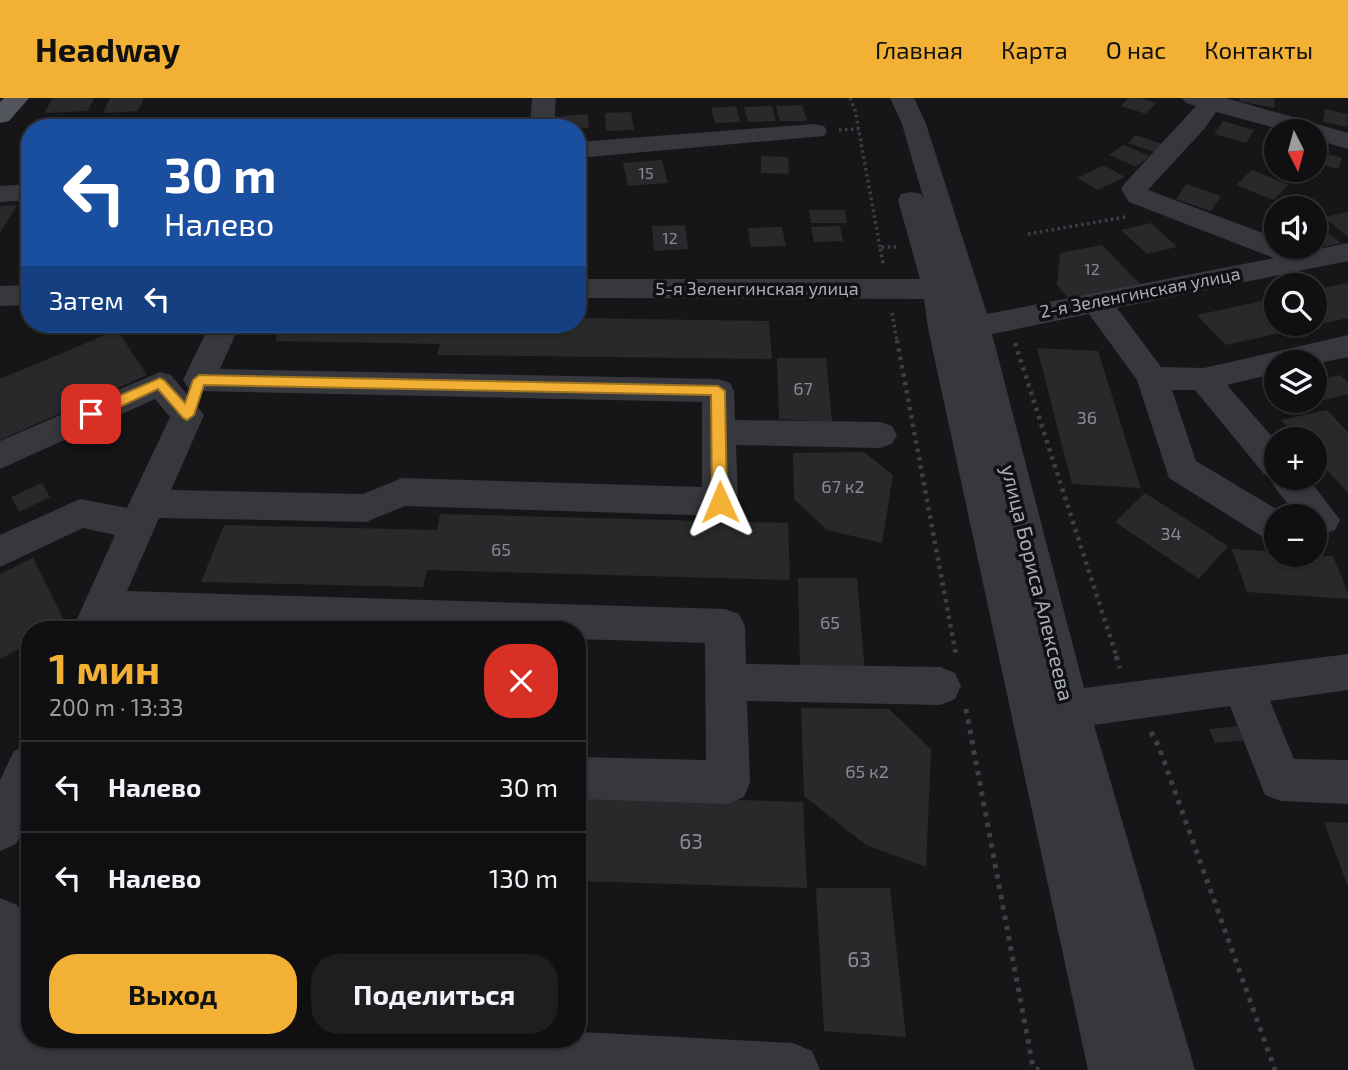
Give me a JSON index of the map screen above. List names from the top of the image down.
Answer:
{
  "streets": {
    "street": ["5-я Зеленгинская улица", "2-я Зеленгинская улица", "улица Бориса Алексеева"]
  },
  "crossings": [
    ["2-я Зеленгинская улица", "улица Бориса Алексеева"]
  ],
  "house_numbers": [
    "15",
    "12",
    "12",
    "67",
    "36",
    "67 к2",
    "34",
    "65",
    "65",
    "65 к2",
    "63",
    "63"
  ],
  "north": "bottom",
  "page": {
    "header": "Headway",
    "nav": [
      "Главная",
      "Карта",
      "О нас",
      "Контакты"
    ],
    "map_buttons": ["+", "−"],
    "turn": ["30 m", "Налево"],
    "then": "Затем",
    "heading": ["1 мин", "200 m · 13:33"],
    "list": [
      {
        "name": "Налево",
        "value": "30 m"
      },
      {
        "name": "Налево",
        "value": "130 m"
      }
    ],
    "buttons": ["Выход", "Поделиться"]
  }
}
